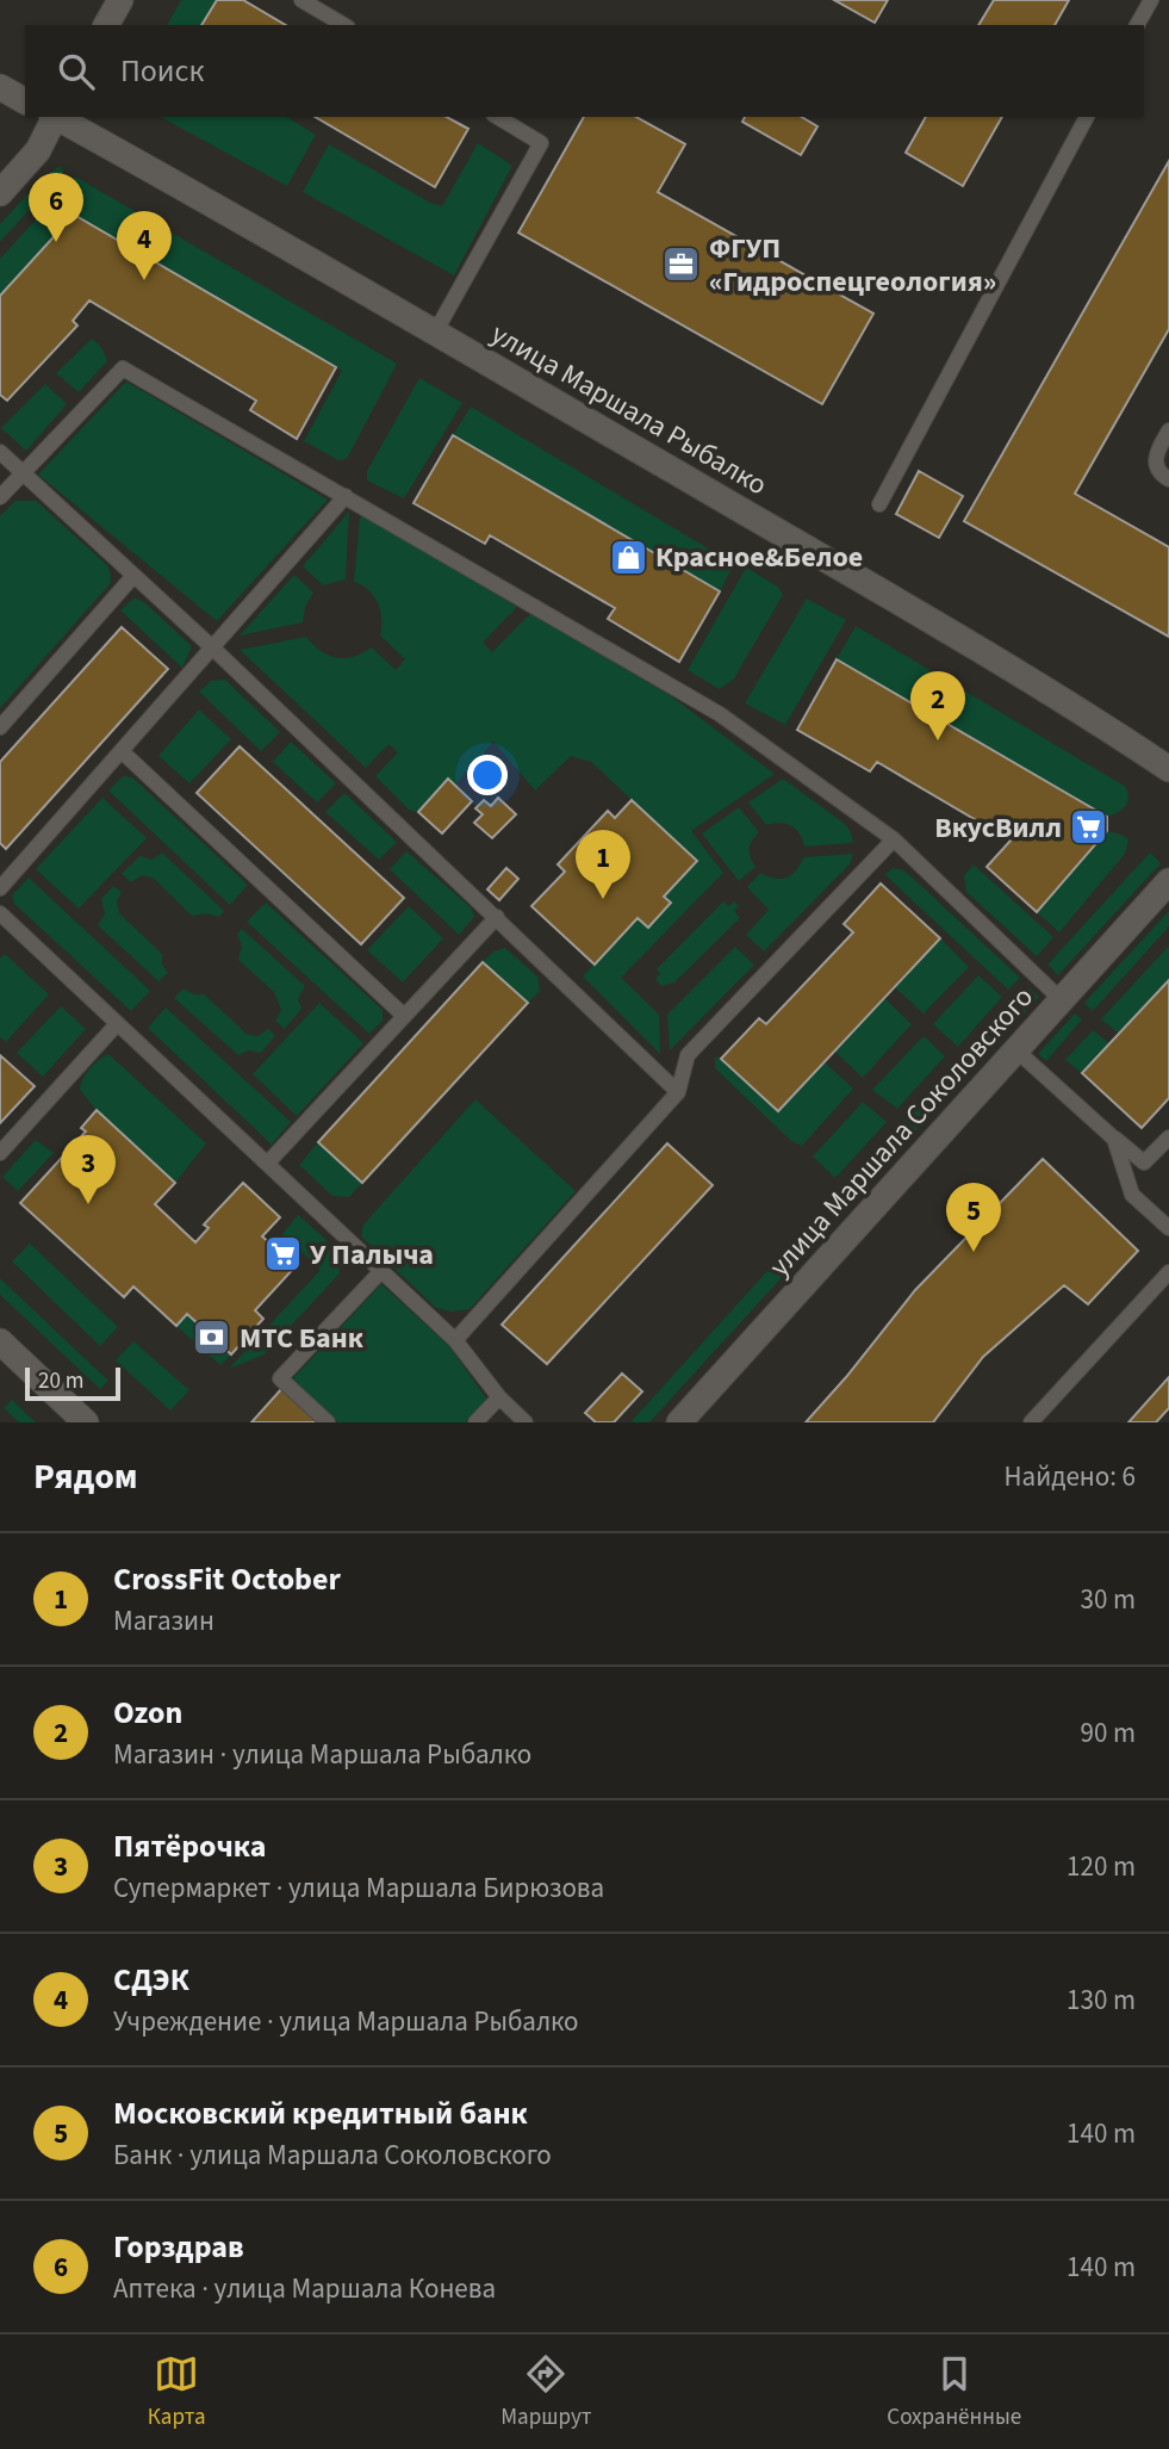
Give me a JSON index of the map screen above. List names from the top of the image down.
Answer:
{
  "streets": {
    "street": ["улица Маршала Рыбалко", "улица Маршала Соколовского"]
  },
  "places": {
    "office": ["ФГУП «Гидроспецгеология»"],
    "shop": ["Красное&Белое"],
    "supermarket": ["ВкусВилл", "У Палыча"],
    "bank": ["МТС Банк"]
  },
  "scale_bar": "20 m",
  "page": {
    "search": "Поиск",
    "pins": [
      "6",
      "4",
      "2",
      "1",
      "3",
      "5"
    ],
    "scale": "20 m",
    "heading": ["Рядом", "Найдено: 6"],
    "list": [
      {
        "mark": "1",
        "name": "CrossFit October",
        "note": "Магазин",
        "value": "30 m"
      },
      {
        "mark": "2",
        "name": "Ozon",
        "note": "Магазин · улица Маршала Рыбалко",
        "value": "90 m"
      },
      {
        "mark": "3",
        "name": "Пятёрочка",
        "note": "Супермаркет · улица Маршала Бирюзова",
        "value": "120 m"
      },
      {
        "mark": "4",
        "name": "СДЭК",
        "note": "Учреждение · улица Маршала Рыбалко",
        "value": "130 m"
      },
      {
        "mark": "5",
        "name": "Московский кредитный банк",
        "note": "Банк · улица Маршала Соколовского",
        "value": "140 m"
      },
      {
        "mark": "6",
        "name": "Горздрав",
        "note": "Аптека · улица Маршала Конева",
        "value": "140 m"
      }
    ],
    "nav": ["Карта", "Маршрут", "Сохранённые"]
  }
}
